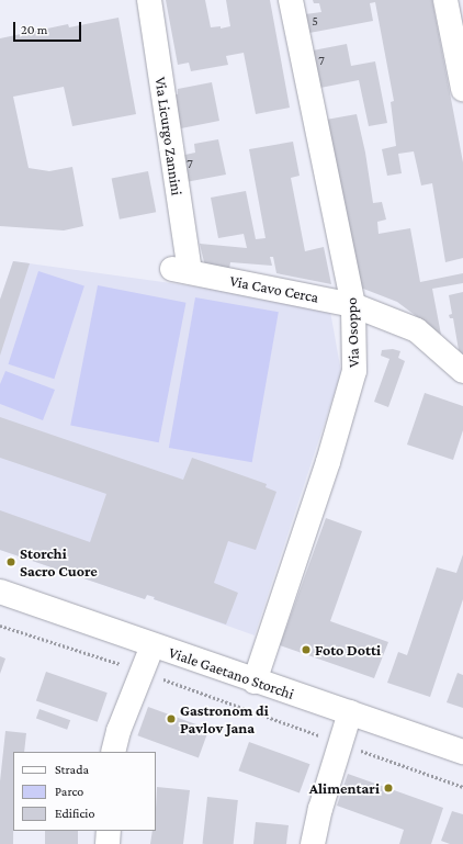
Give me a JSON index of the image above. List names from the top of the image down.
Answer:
{
  "streets": {
    "street": [
      "Via Licurgo Zannini",
      "Via Cavo Cerca",
      "Via Osoppo",
      "Viale Gaetano Storchi"
    ]
  },
  "crossings": [
    ["Via Licurgo Zannini", "Via Cavo Cerca"],
    ["Via Cavo Cerca", "Via Osoppo"],
    ["Via Osoppo", "Viale Gaetano Storchi"]
  ],
  "places": [
    "Storchi Sacro Cuore",
    "Foto Dotti",
    "Gastronom di Pavlov Jana",
    "Alimentari"
  ],
  "house_numbers": ["5", "7", "7"],
  "legend": ["Strada", "Parco", "Edificio"],
  "scale_bar": "20 m"
}
